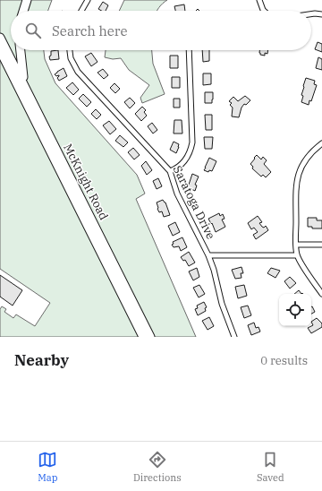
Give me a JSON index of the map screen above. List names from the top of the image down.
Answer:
{
  "streets": {
    "highway": ["McKnight Road"],
    "street": ["Saratoga Drive"]
  },
  "page": {
    "search": "Search here",
    "heading": ["Nearby", "0 results"],
    "nav": ["Map", "Directions", "Saved"]
  }
}
